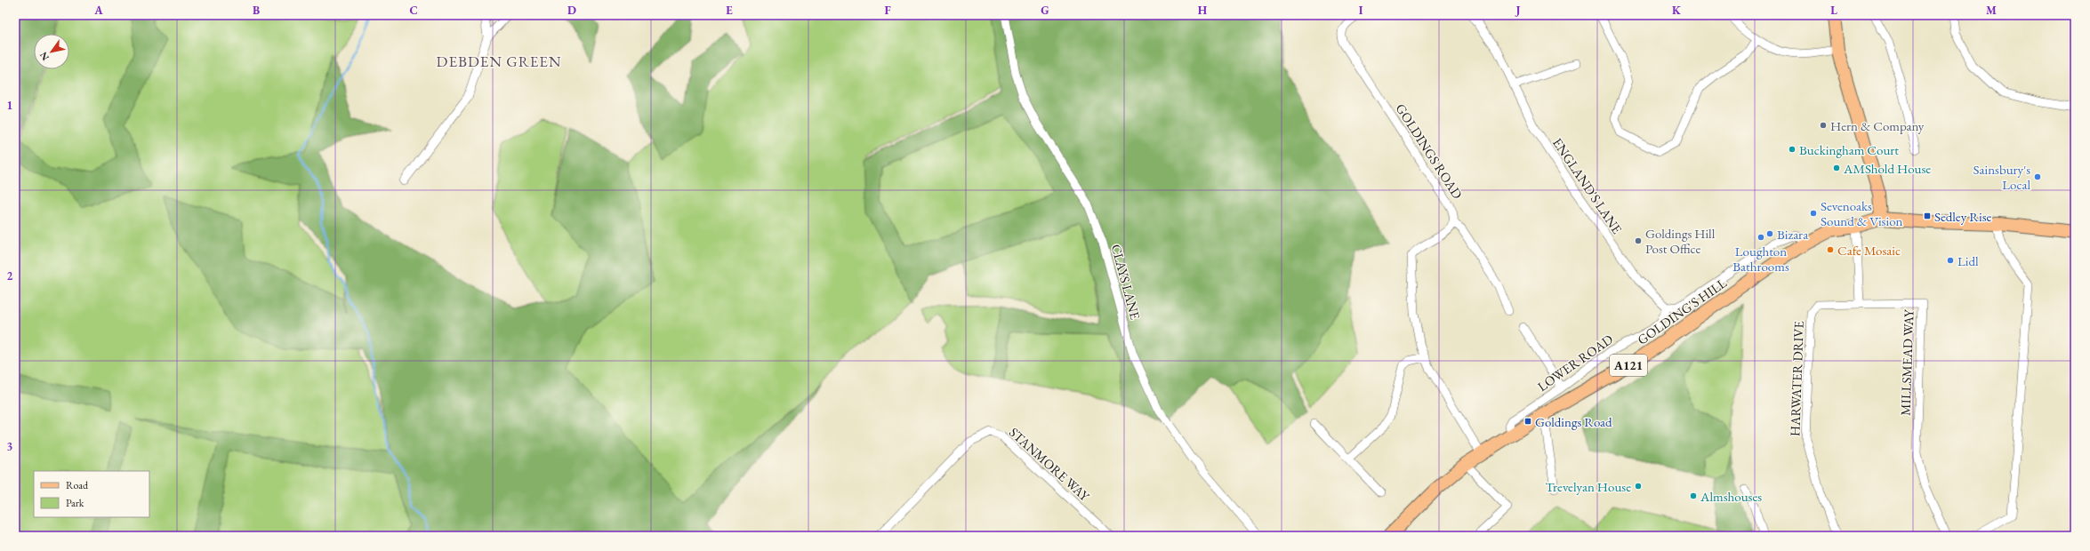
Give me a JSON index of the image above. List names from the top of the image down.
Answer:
{
  "streets": {
    "main road": ["GOLDING'S HILL", "A121"],
    "street": [
      "GOLDINGS ROAD",
      "ENGLAND'S LANE",
      "CLAYS LANE",
      "LOWER ROAD",
      "MILLSMEAD WAY",
      "HARWATER DRIVE",
      "STANMORE WAY"
    ]
  },
  "crossings": [
    ["ENGLAND'S LANE", "LOWER ROAD"],
    ["GOLDING'S HILL", "LOWER ROAD"],
    ["GOLDING'S HILL", "A121"],
    ["MILLSMEAD WAY", "HARWATER DRIVE"]
  ],
  "districts": ["DEBDEN GREEN"],
  "places": {
    "other": [
      "Hern & Company",
      "Buckingham Court",
      "AMShold House",
      "Sainsbury's Local",
      "Sevenoaks Sound & Vision",
      "Bizara",
      "Loughton Bathrooms",
      "Goldings Hill Post Office",
      "Cafe Mosaic",
      "Lidl",
      "Trevelyan House",
      "Almshouses"
    ],
    "transit": ["Sedley Rise", "Goldings Road"]
  },
  "legend": ["Road", "Park"],
  "north": "bottom left",
  "grid": {
    "columns": [
      "A",
      "B",
      "C",
      "D",
      "E",
      "F",
      "G",
      "H",
      "I",
      "J",
      "K",
      "L",
      "M"
    ],
    "rows": ["1", "2", "3"]
  }
}
